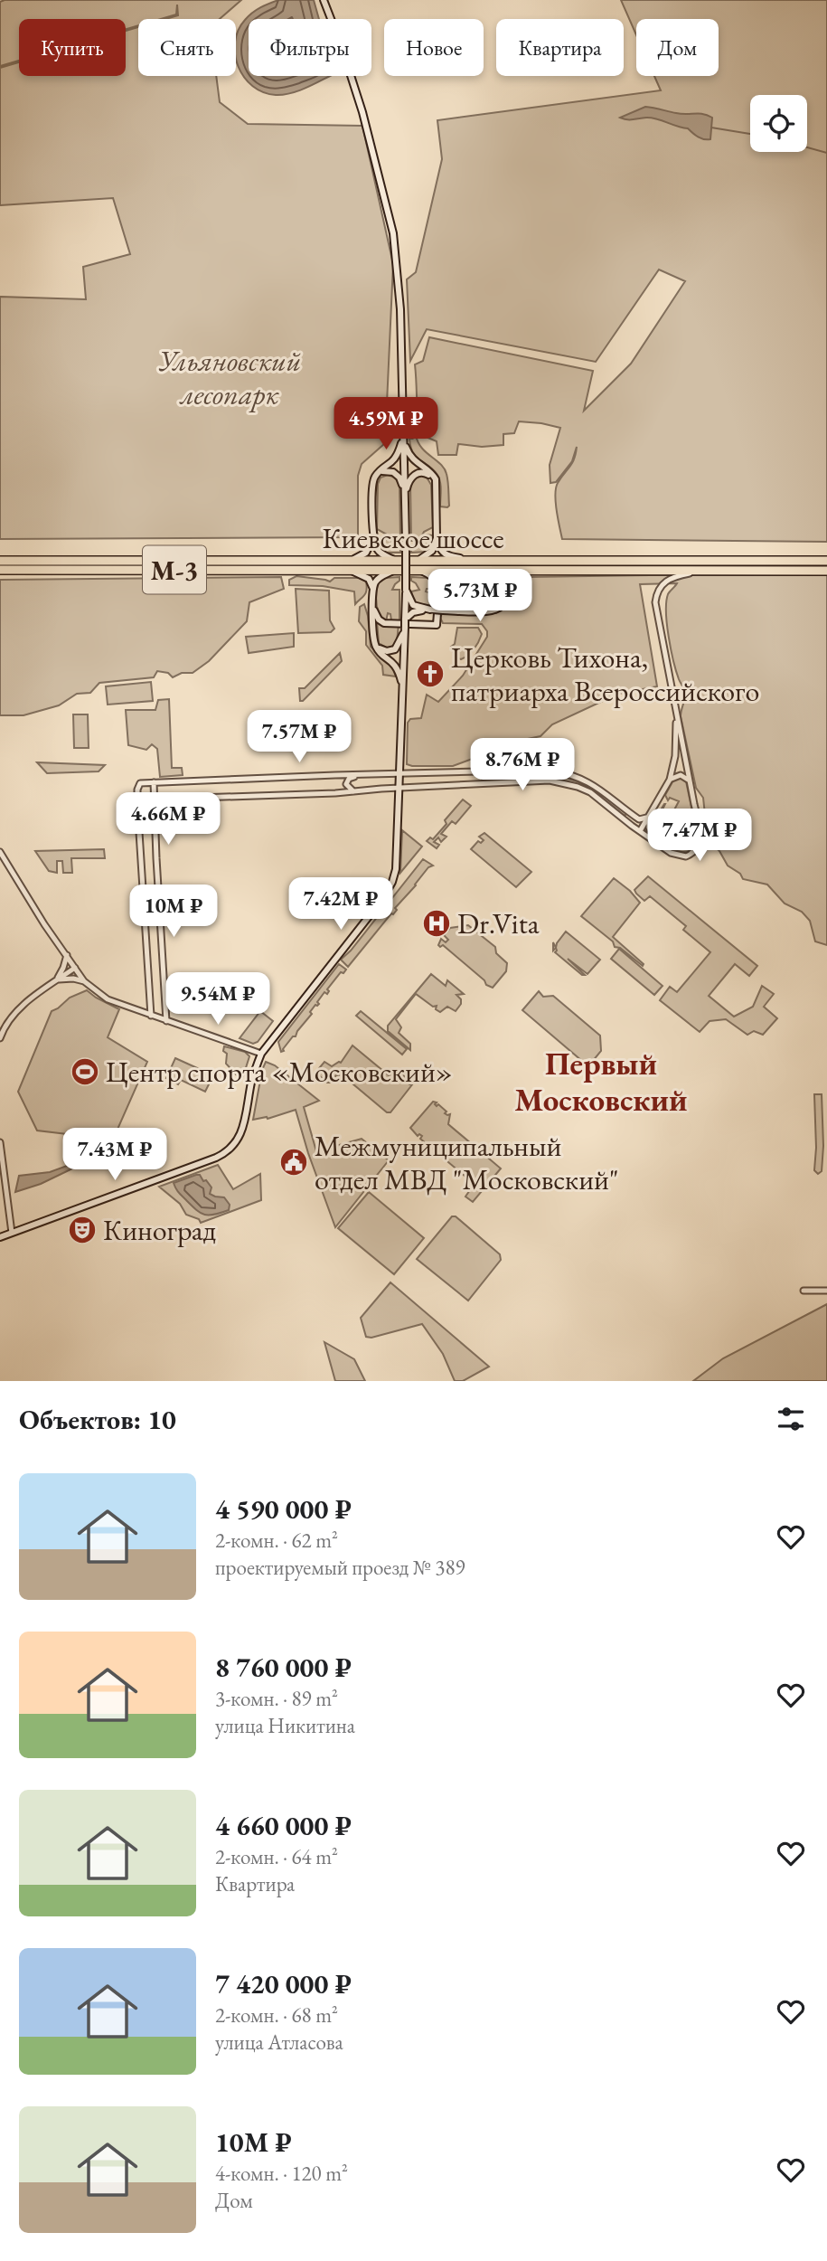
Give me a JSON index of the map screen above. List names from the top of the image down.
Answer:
{
  "streets": {
    "highway": ["Киевское шоссе", "М-3"]
  },
  "districts": ["Первый Московский"],
  "parks": ["Ульяновский лесопарк"],
  "places": {
    "church": ["Церковь Тихона, патриарха Всероссийского"],
    "hospital": ["Dr.Vita"],
    "sports": ["Центр спорта «Московский»"],
    "public building": ["Межмуниципальный отдел МВД \"Московский\""],
    "theatre": ["Киноград"]
  },
  "page": {
    "chip": [
      "Купить",
      "Снять",
      "Фильтры",
      "Новое",
      "Квартира",
      "Дом"
    ],
    "price": [
      "4.59M ₽",
      "5.73M ₽",
      "7.57M ₽",
      "8.76M ₽",
      "4.66M ₽",
      "7.47M ₽",
      "7.42M ₽",
      "10M ₽",
      "9.54M ₽",
      "7.43M ₽"
    ],
    "heading": "Объектов: 10",
    "list": [
      {
        "name": "4 590 000 ₽",
        "note": "2-комн. · 62 m² · проектируемый проезд № 389"
      },
      {
        "name": "8 760 000 ₽",
        "note": "3-комн. · 89 m² · улица Никитина"
      },
      {
        "name": "4 660 000 ₽",
        "note": "2-комн. · 64 m² · Квартира"
      },
      {
        "name": "7 420 000 ₽",
        "note": "2-комн. · 68 m² · улица Атласова"
      },
      {
        "name": "10M ₽",
        "note": "4-комн. · 120 m² · Дом"
      }
    ]
  }
}
